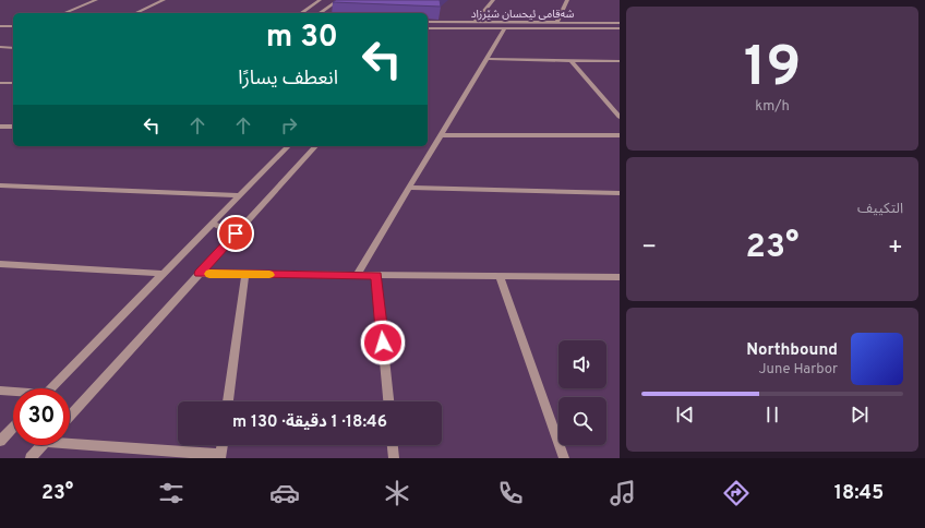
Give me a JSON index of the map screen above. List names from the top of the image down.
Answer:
{
  "streets": {
    "street": ["شەقامی ئیحسان شێرزاد"]
  },
  "page": {
    "tile": [
      ["19", "km/h"],
      "التكييف"
    ],
    "turn": ["30 m", "انعطف يسارًا"],
    "heat": ["−", "23°", "+"],
    "song": ["Northbound", "June Harbor"],
    "limit": "30",
    "trip": "18:46 · 1 دقيقة · 130 m",
    "tabs": ["18:45", "23°"]
  }
}
